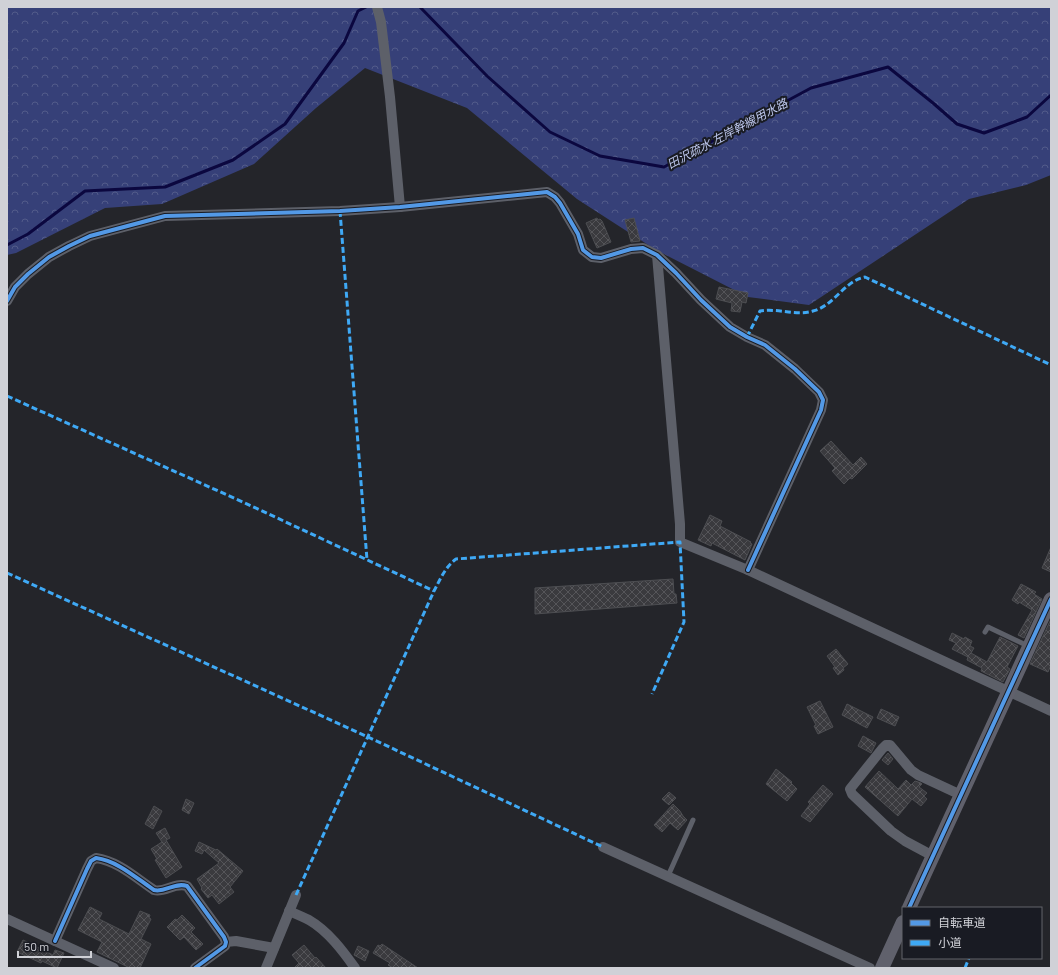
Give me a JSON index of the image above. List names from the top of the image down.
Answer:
{
  "water": ["田沢疏水 左岸幹線用水路"],
  "legend": ["自転車道", "小道"],
  "scale_bar": "50 m"
}
